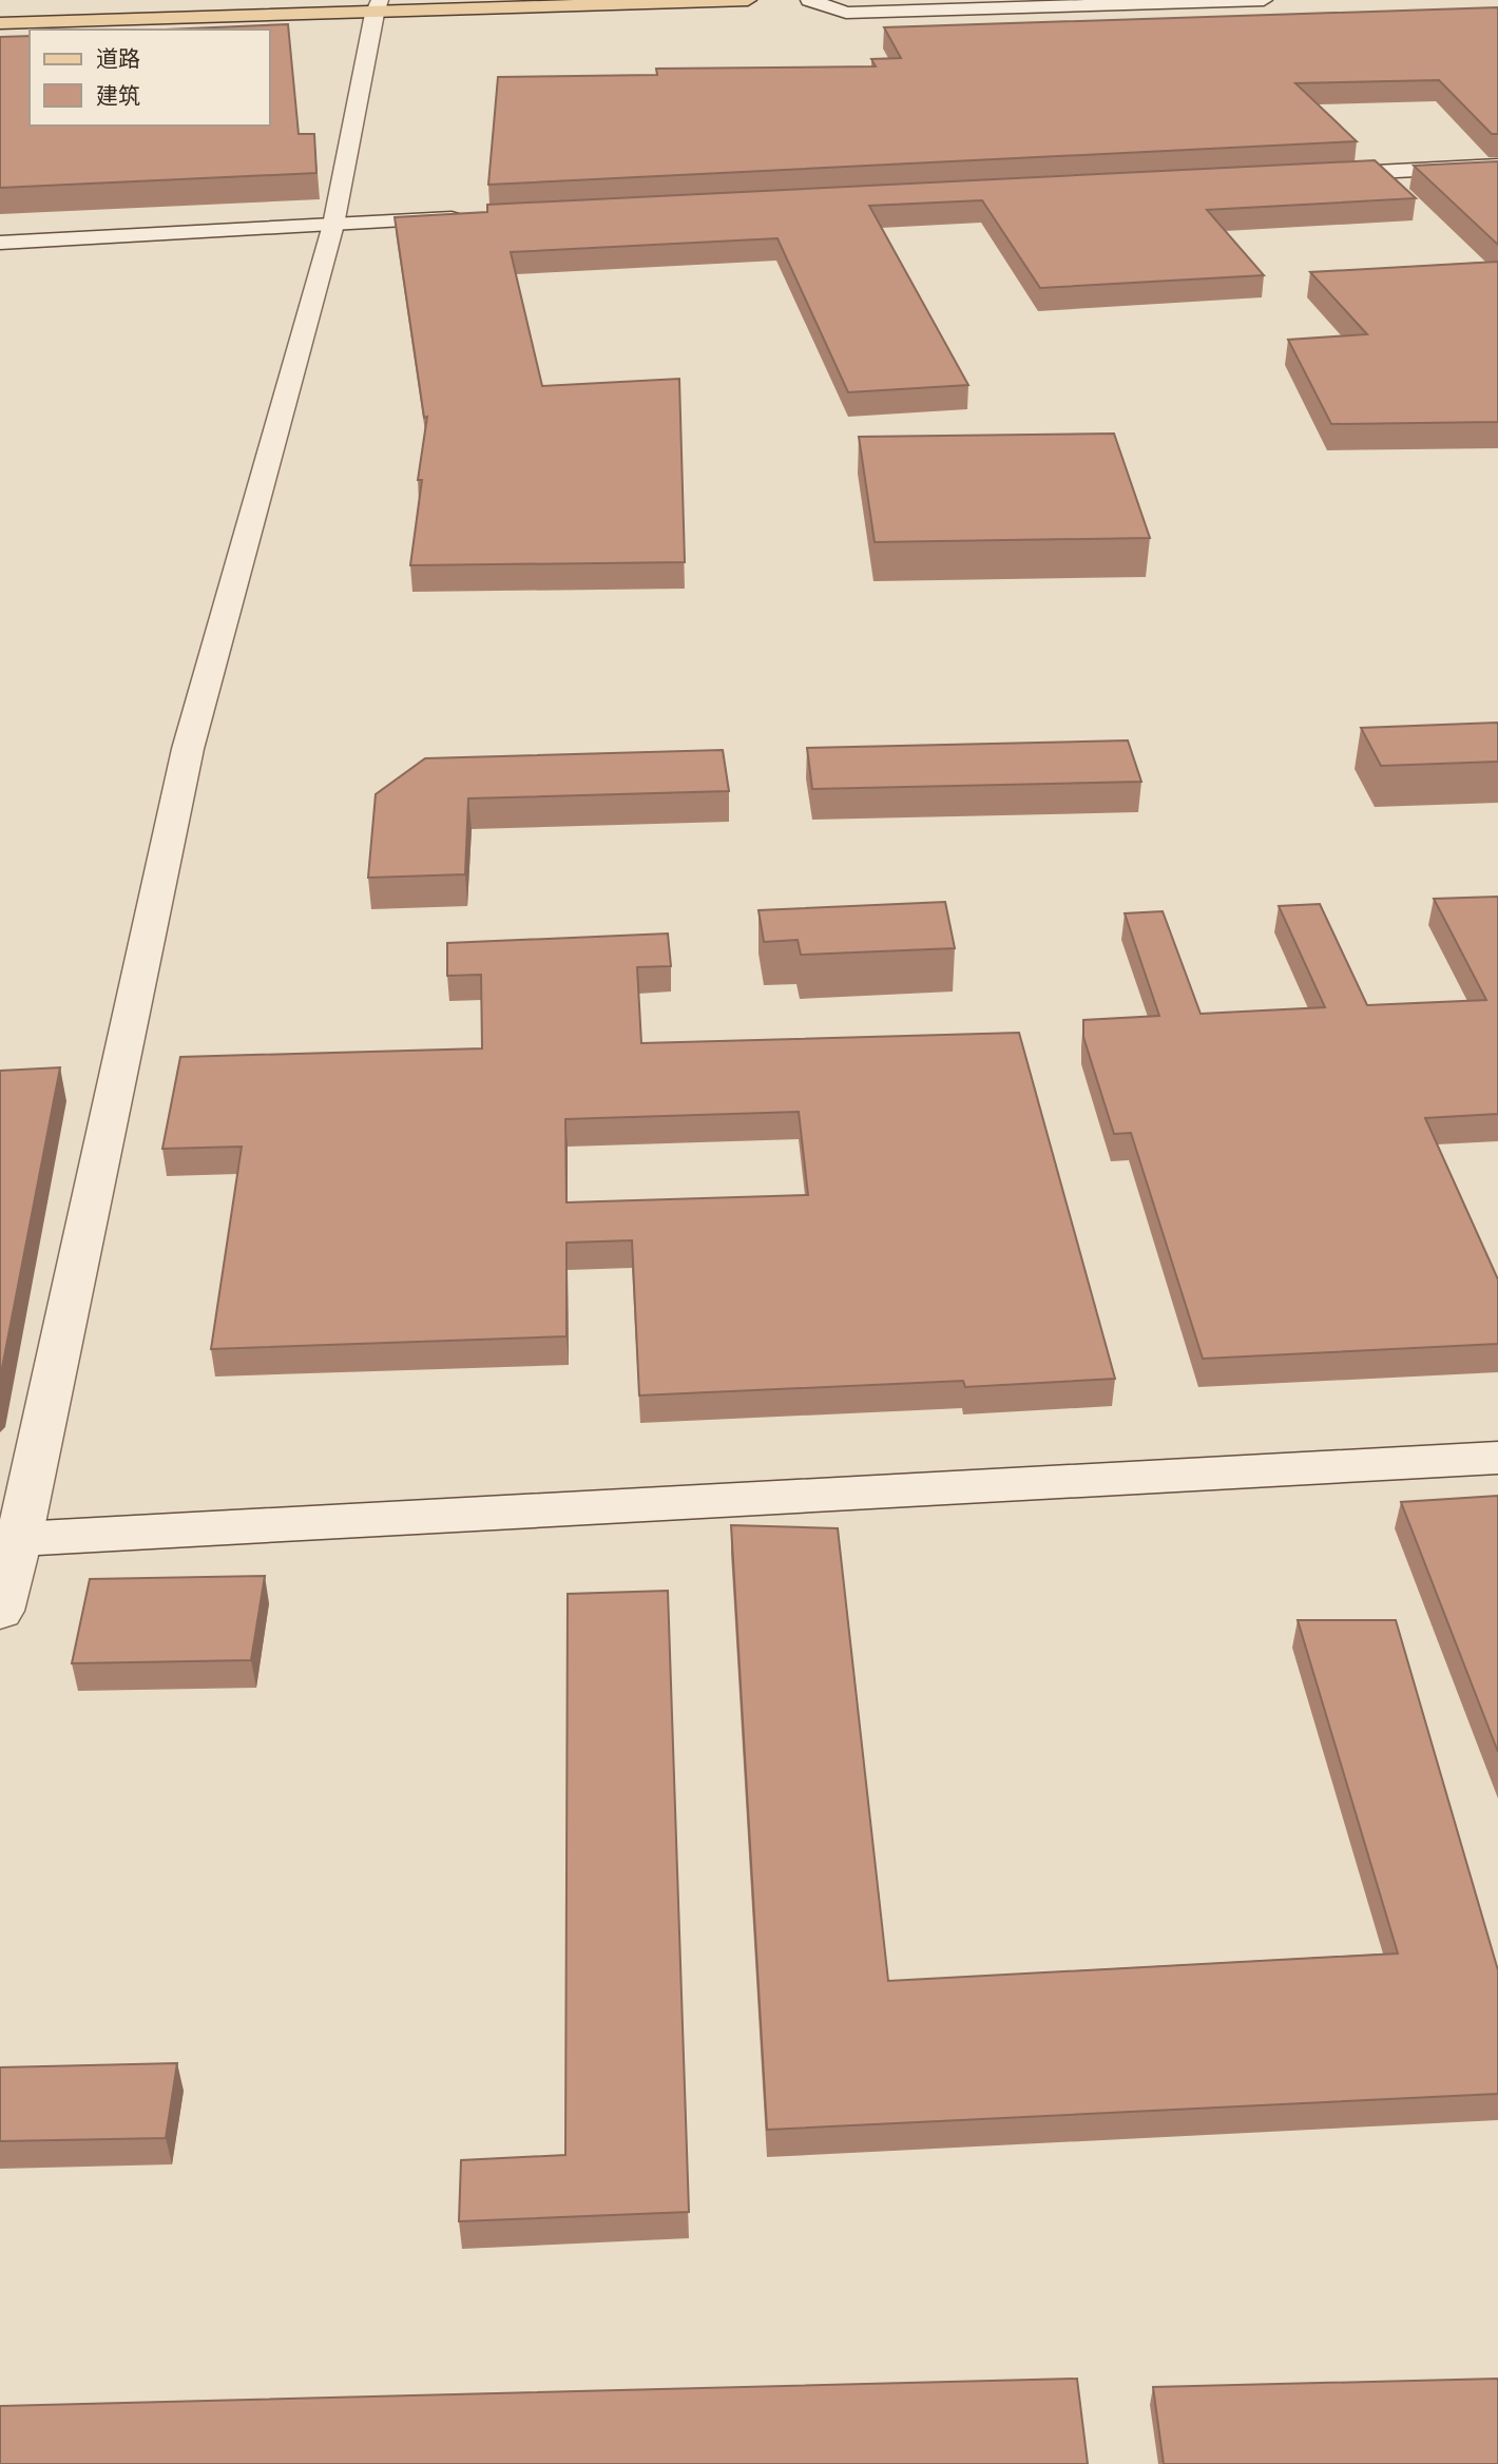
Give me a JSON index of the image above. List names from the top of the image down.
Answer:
{
  "legend": ["道路", "建筑"]
}
